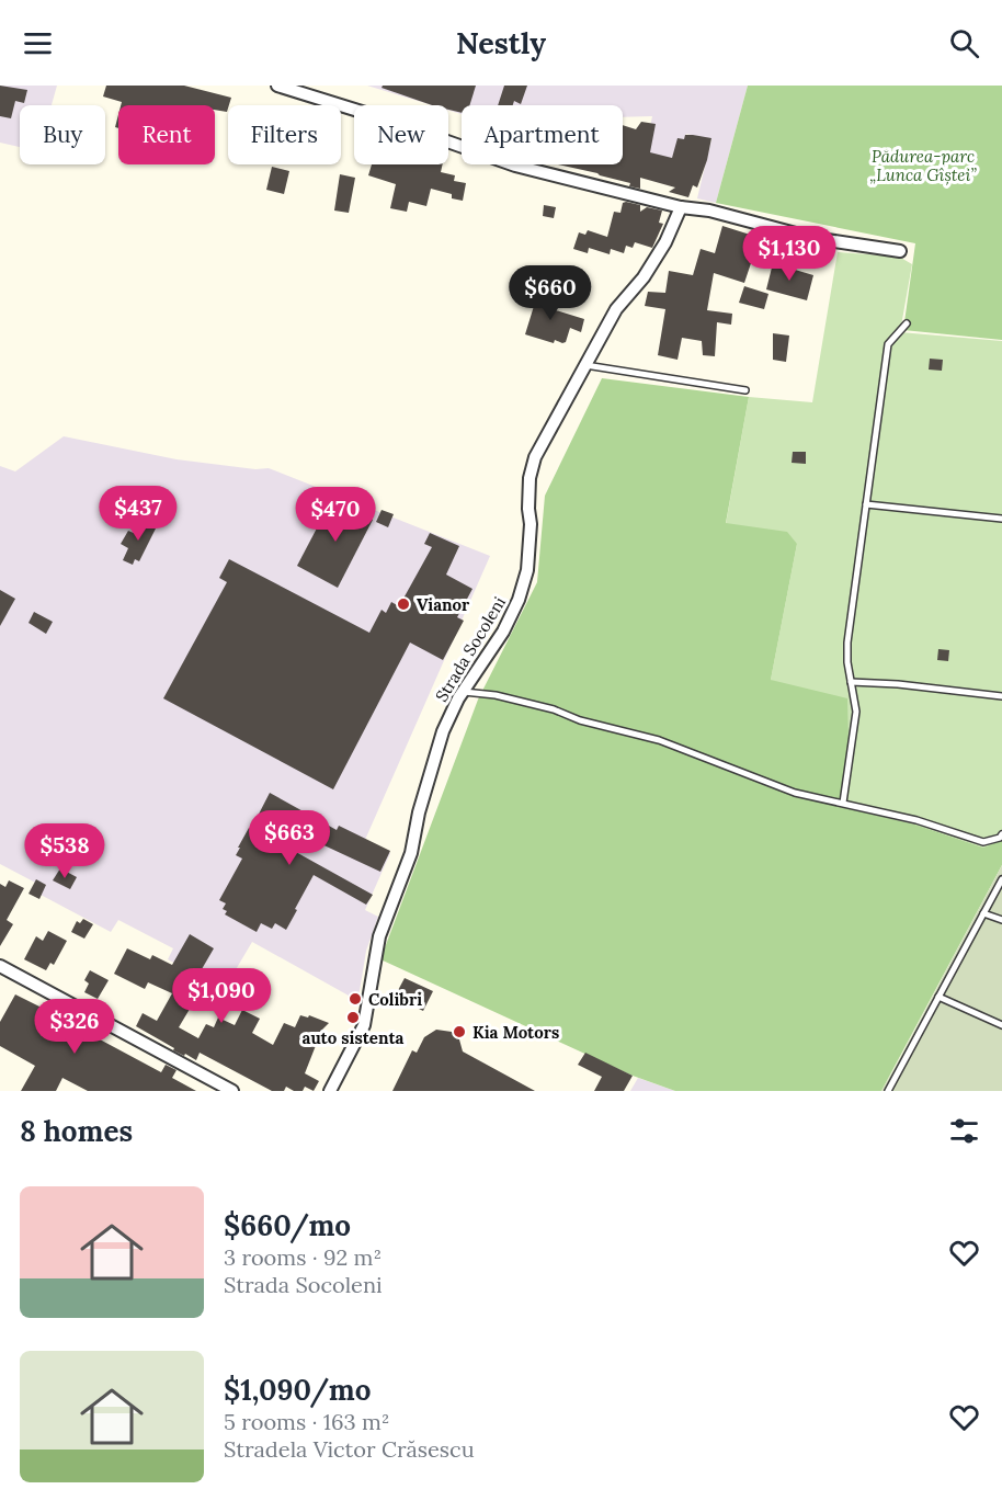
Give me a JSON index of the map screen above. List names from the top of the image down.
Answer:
{
  "streets": {
    "street": ["Strada Socoleni"]
  },
  "parks": ["Pădurea-parc „Lunca Gîștei”"],
  "places": [
    "Vianor",
    "Colibri",
    "auto sistenta",
    "Kia Motors"
  ],
  "page": {
    "header": "Nestly",
    "chip": [
      "Buy",
      "Rent",
      "Filters",
      "New",
      "Apartment"
    ],
    "price": [
      "$1,130",
      "$660",
      "$437",
      "$470",
      "$663",
      "$538",
      "$1,090",
      "$326"
    ],
    "heading": "8 homes",
    "list": [
      {
        "name": "$660/mo",
        "note": "3 rooms · 92 m² · Strada Socoleni"
      },
      {
        "name": "$1,090/mo",
        "note": "5 rooms · 163 m² · Stradela Victor Crăsescu"
      }
    ]
  }
}
